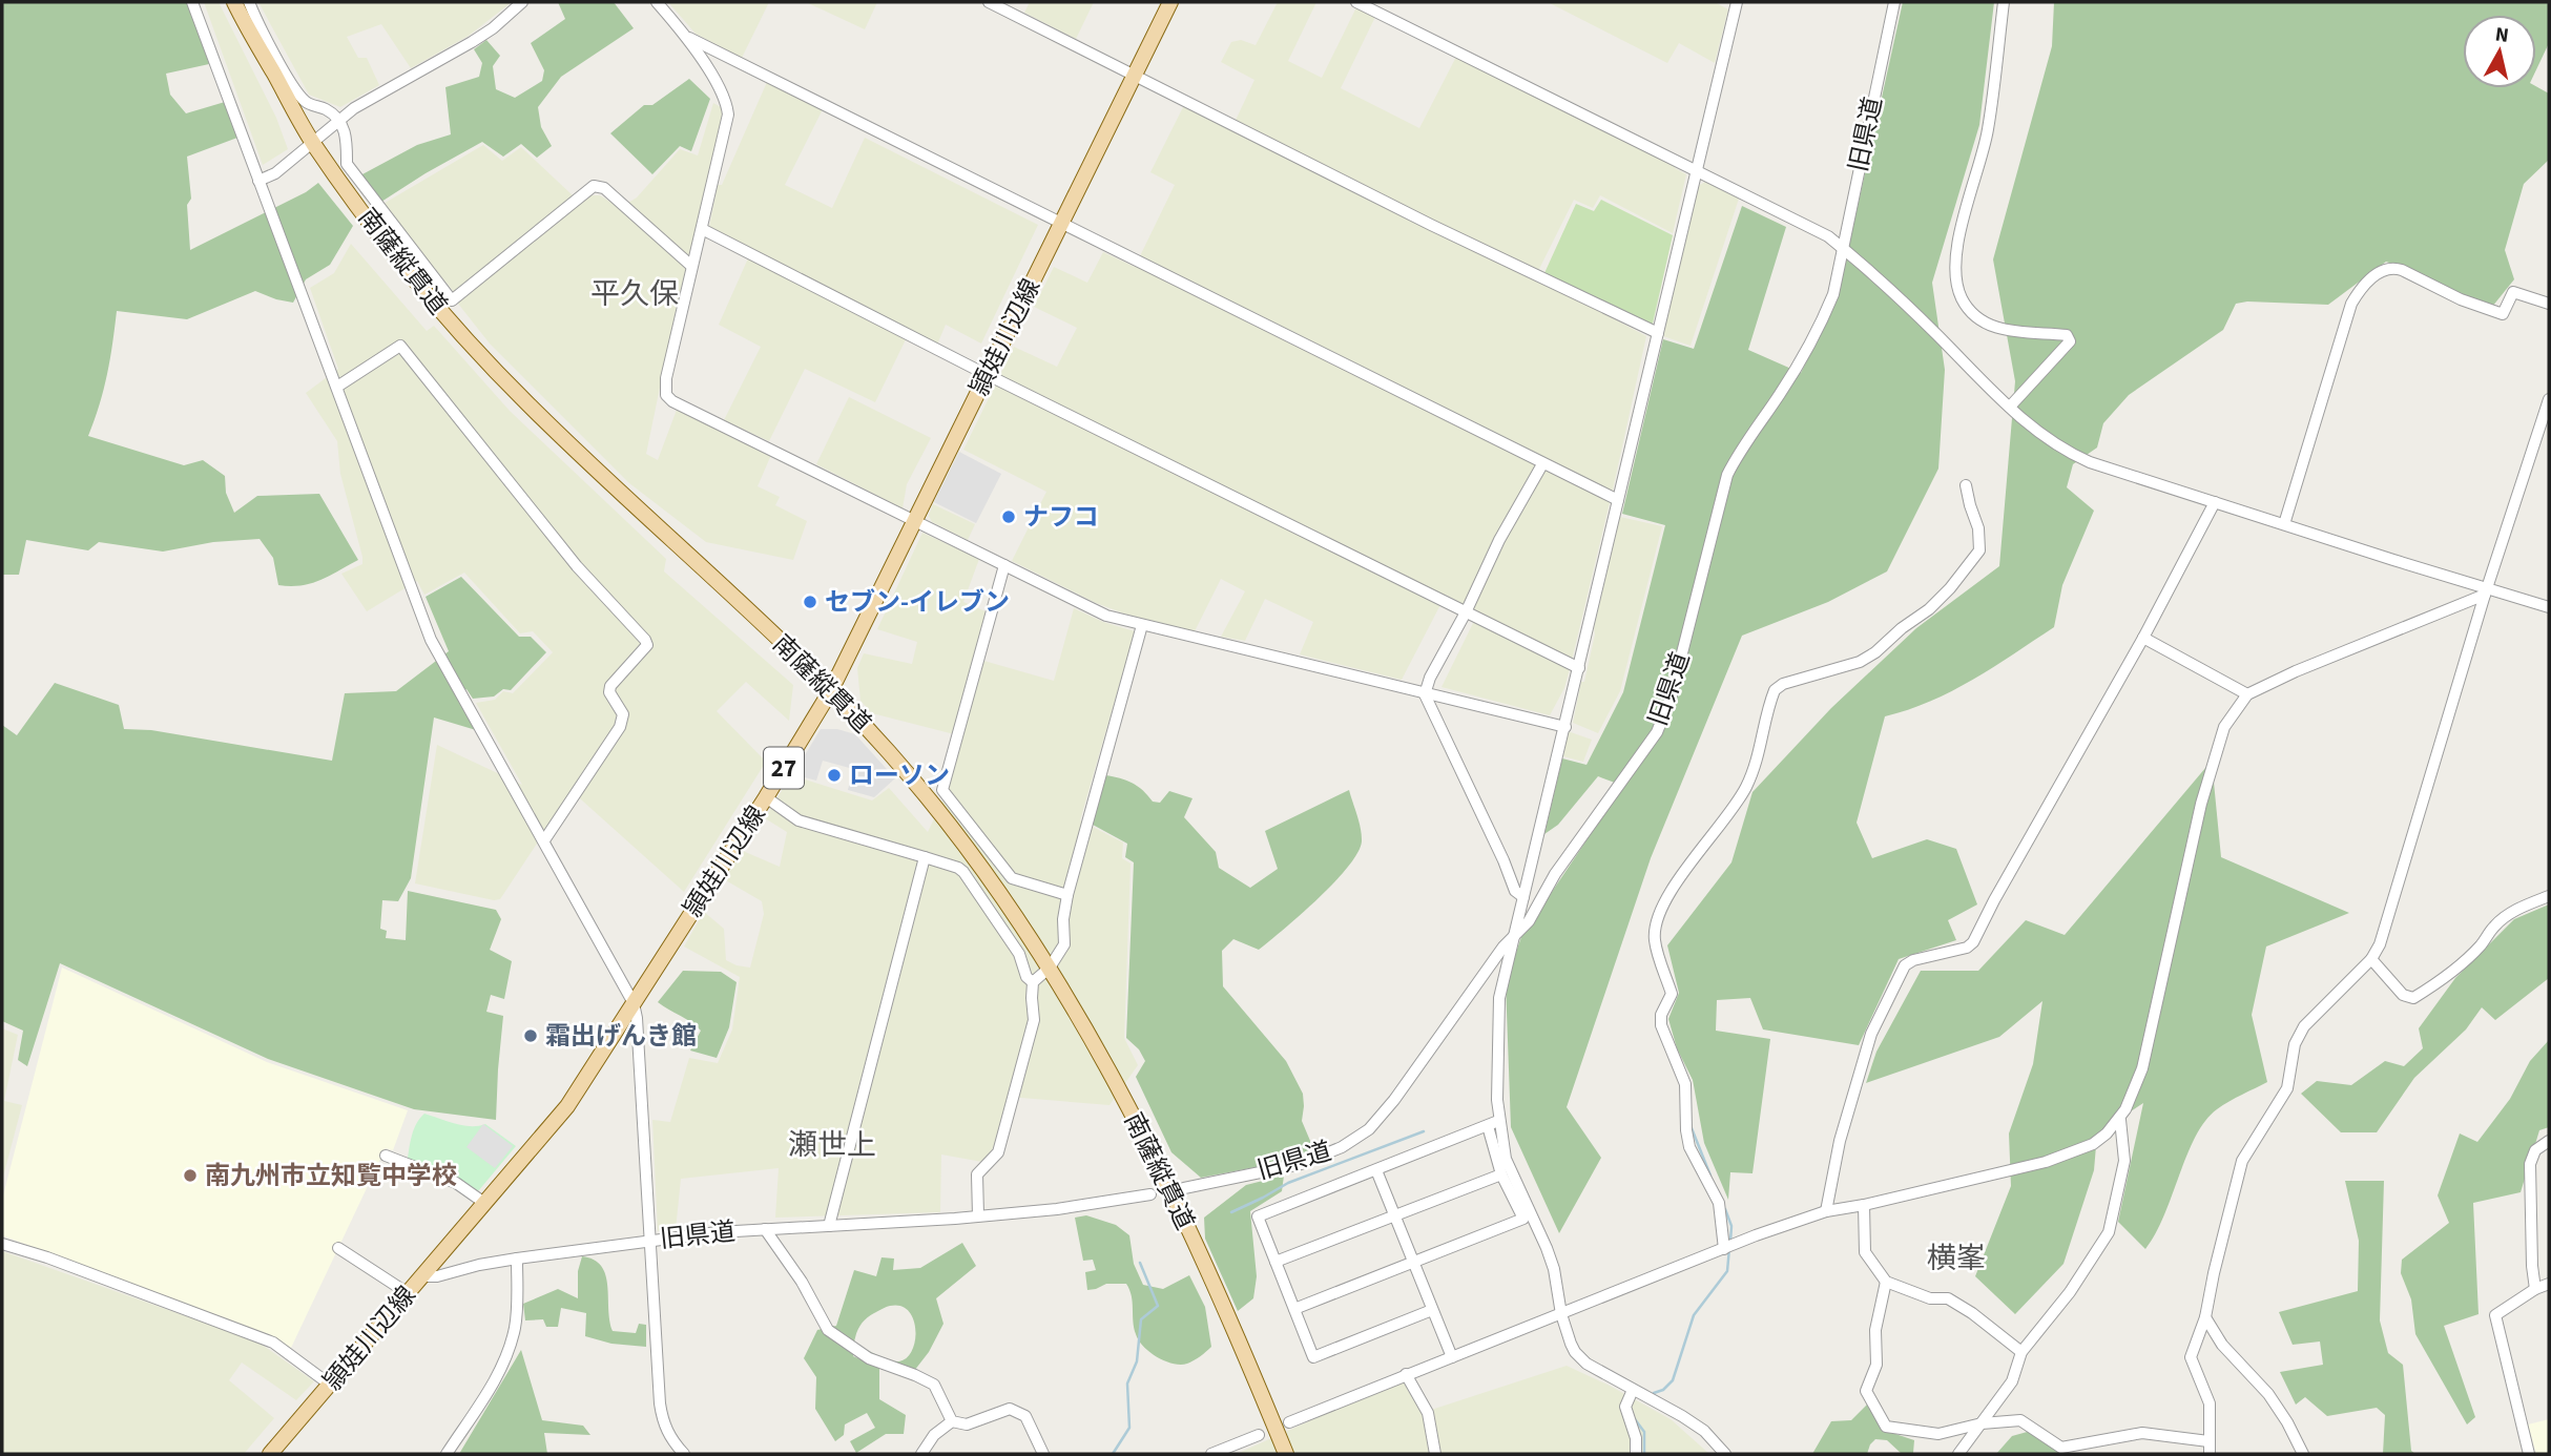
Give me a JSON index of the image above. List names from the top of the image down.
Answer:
{
  "streets": {
    "main road": ["南薩縦貫道", "頴娃川辺線", "27"],
    "street": ["旧県道"]
  },
  "crossings": [
    ["旧県道", "頴娃川辺線"],
    ["南薩縦貫道", "頴娃川辺線"]
  ],
  "districts": ["平久保", "瀬世上", "横峯"],
  "places": [
    "ナフコ",
    "セブン-イレブン",
    "ローソン",
    "霜出げんき館",
    "南九州市立知覧中学校"
  ],
  "north": "top"
}
